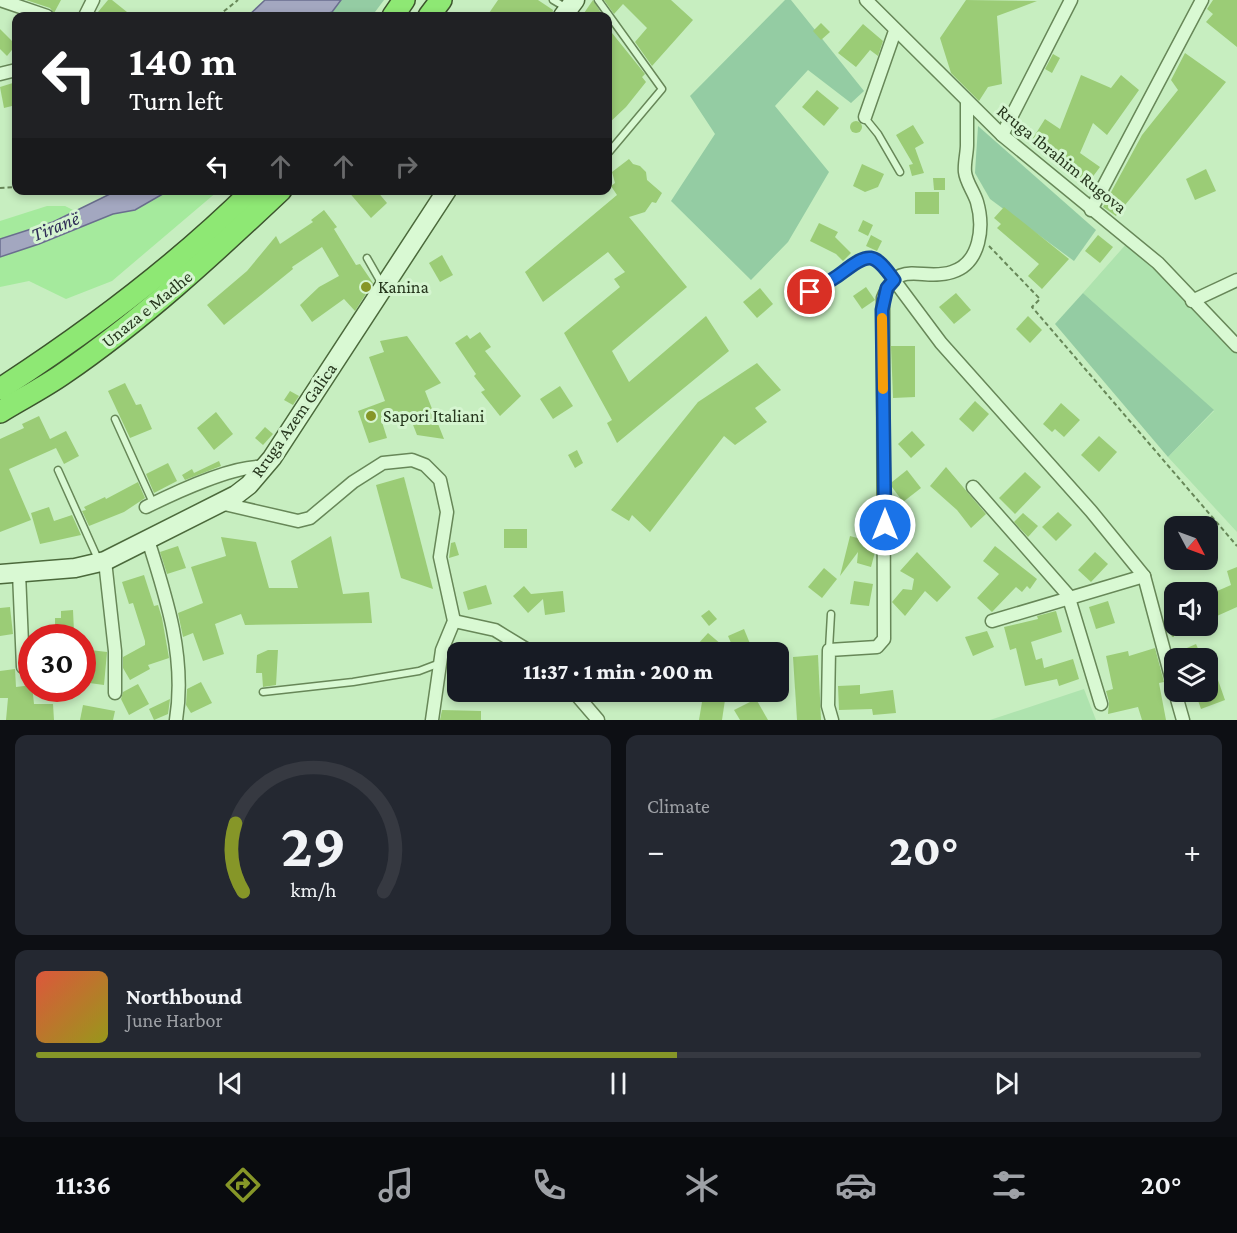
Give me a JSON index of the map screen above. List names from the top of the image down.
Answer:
{
  "streets": {
    "highway": ["Unaza e Madhe"],
    "main road": ["Rruga Azem Galica"],
    "street": ["Rruga Ibrahim Rugova"]
  },
  "water": ["Tiranë"],
  "places": ["Kanina", "Sapori Italiani"],
  "north": "bottom right",
  "page": {
    "turn": ["140 m", "Turn left"],
    "limit": "30",
    "trip": "11:37 · 1 min · 200 m",
    "tile": "Climate",
    "heat": ["−", "20°", "+"],
    "song": ["Northbound", "June Harbor"],
    "tabs": ["11:36", "20°"],
    "gauge": ["29", "km/h"]
  }
}
